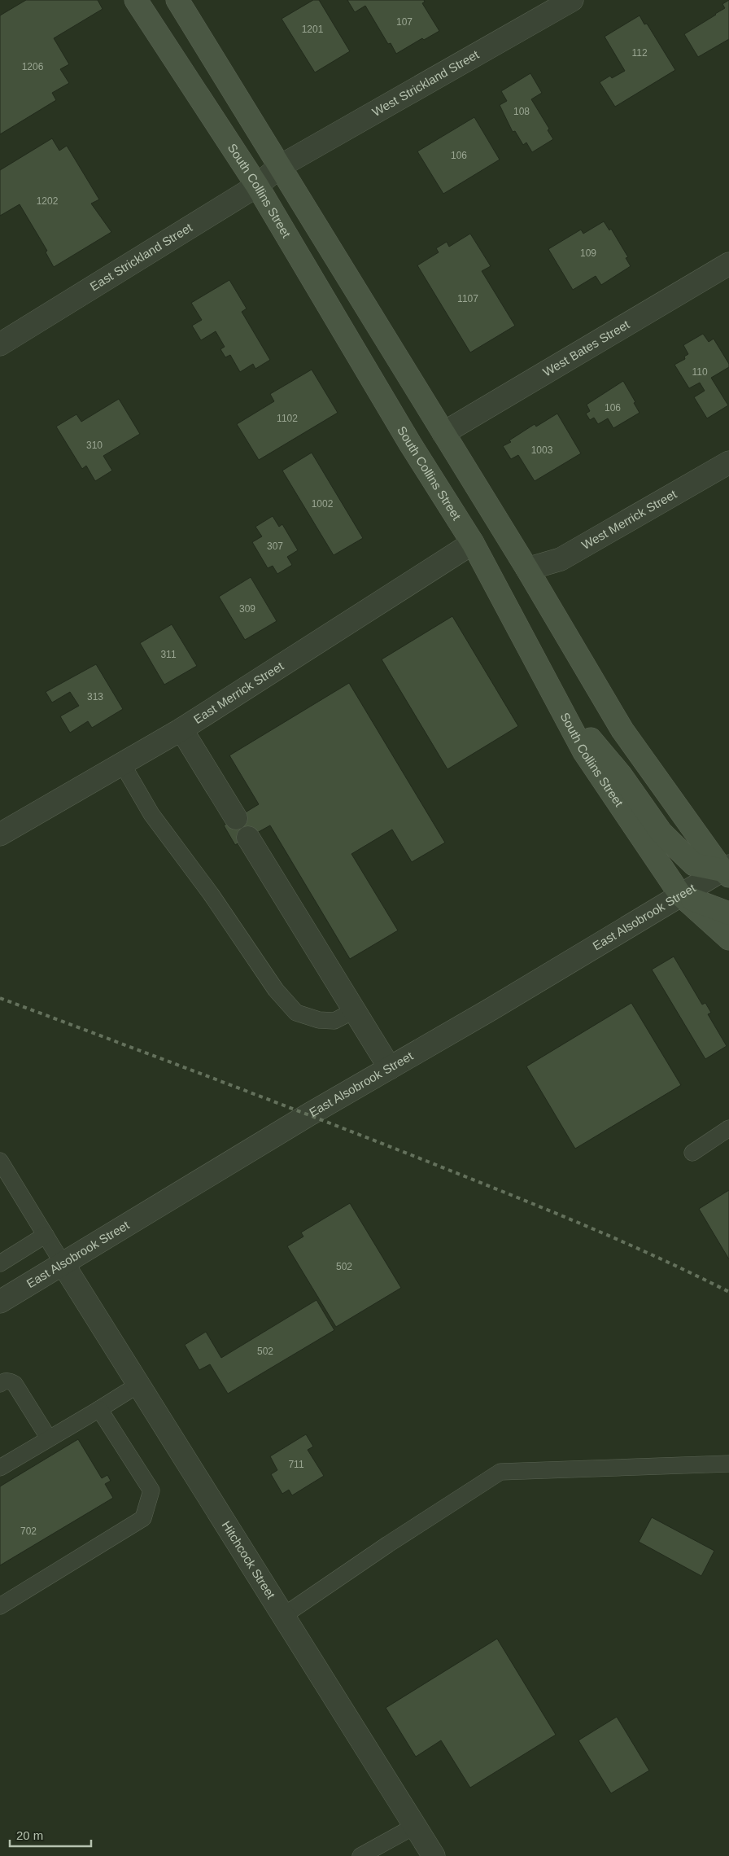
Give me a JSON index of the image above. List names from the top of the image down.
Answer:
{
  "streets": {
    "main road": ["South Collins Street"],
    "street": [
      "West Strickland Street",
      "East Strickland Street",
      "West Bates Street",
      "West Merrick Street",
      "East Merrick Street",
      "East Alsobrook Street",
      "Hitchcock Street"
    ]
  },
  "crossings": [
    ["West Strickland Street", "East Strickland Street"],
    ["South Collins Street", "East Strickland Street"],
    ["South Collins Street", "East Merrick Street"],
    ["South Collins Street", "East Alsobrook Street"],
    ["East Alsobrook Street", "Hitchcock Street"]
  ],
  "house_numbers": [
    "107",
    "1201",
    "112",
    "1206",
    "108",
    "106",
    "1202",
    "109",
    "1107",
    "110",
    "106",
    "1102",
    "310",
    "1003",
    "1002",
    "307",
    "309",
    "311",
    "313",
    "502",
    "502",
    "711",
    "702"
  ],
  "scale_bar": "20 m"
}
